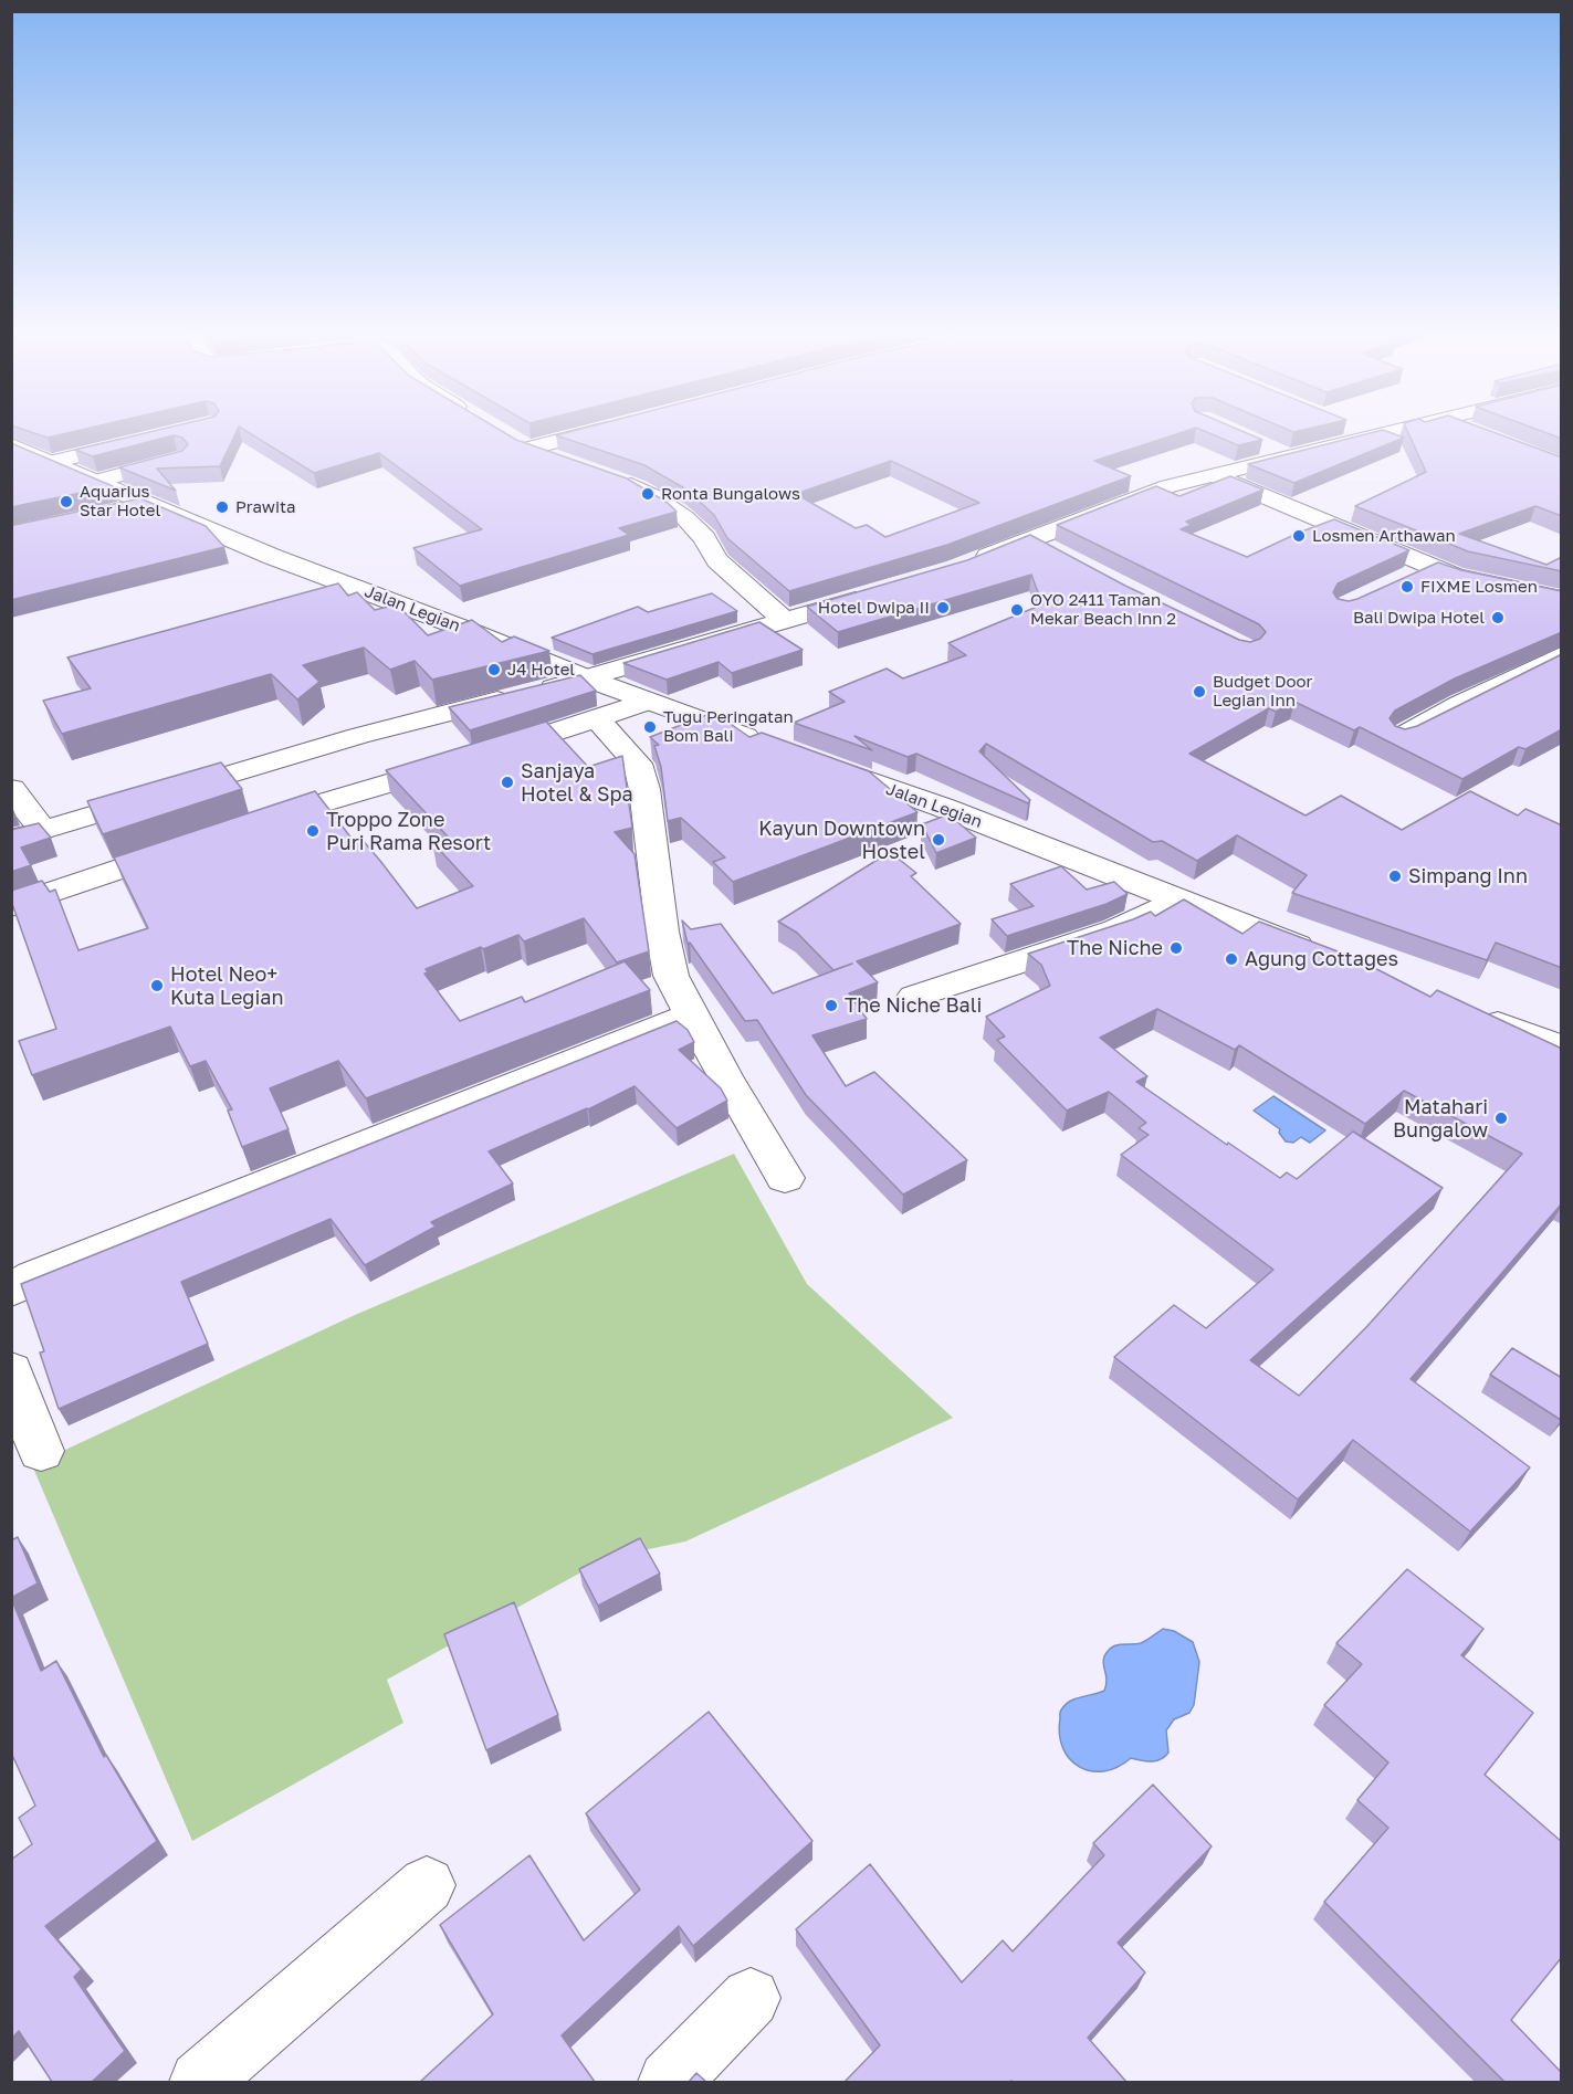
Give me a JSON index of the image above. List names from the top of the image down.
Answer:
{
  "streets": {
    "street": ["Jalan Legian"]
  },
  "places": [
    "Ronta Bungalows",
    "Aquarius Star Hotel",
    "Prawita",
    "Losmen Arthawan",
    "FIXME Losmen",
    "Hotel Dwipa II",
    "OYO 2411 Taman Mekar Beach Inn 2",
    "Bali Dwipa Hotel",
    "J4 Hotel",
    "Budget Door Legian Inn",
    "Tugu Peringatan Bom Bali",
    "Sanjaya Hotel & Spa",
    "Troppo Zone Puri Rama Resort",
    "Kayun Downtown Hostel",
    "Simpang Inn",
    "The Niche",
    "Agung Cottages",
    "Hotel Neo+ Kuta Legian",
    "The Niche Bali",
    "Matahari Bungalow"
  ]
}
